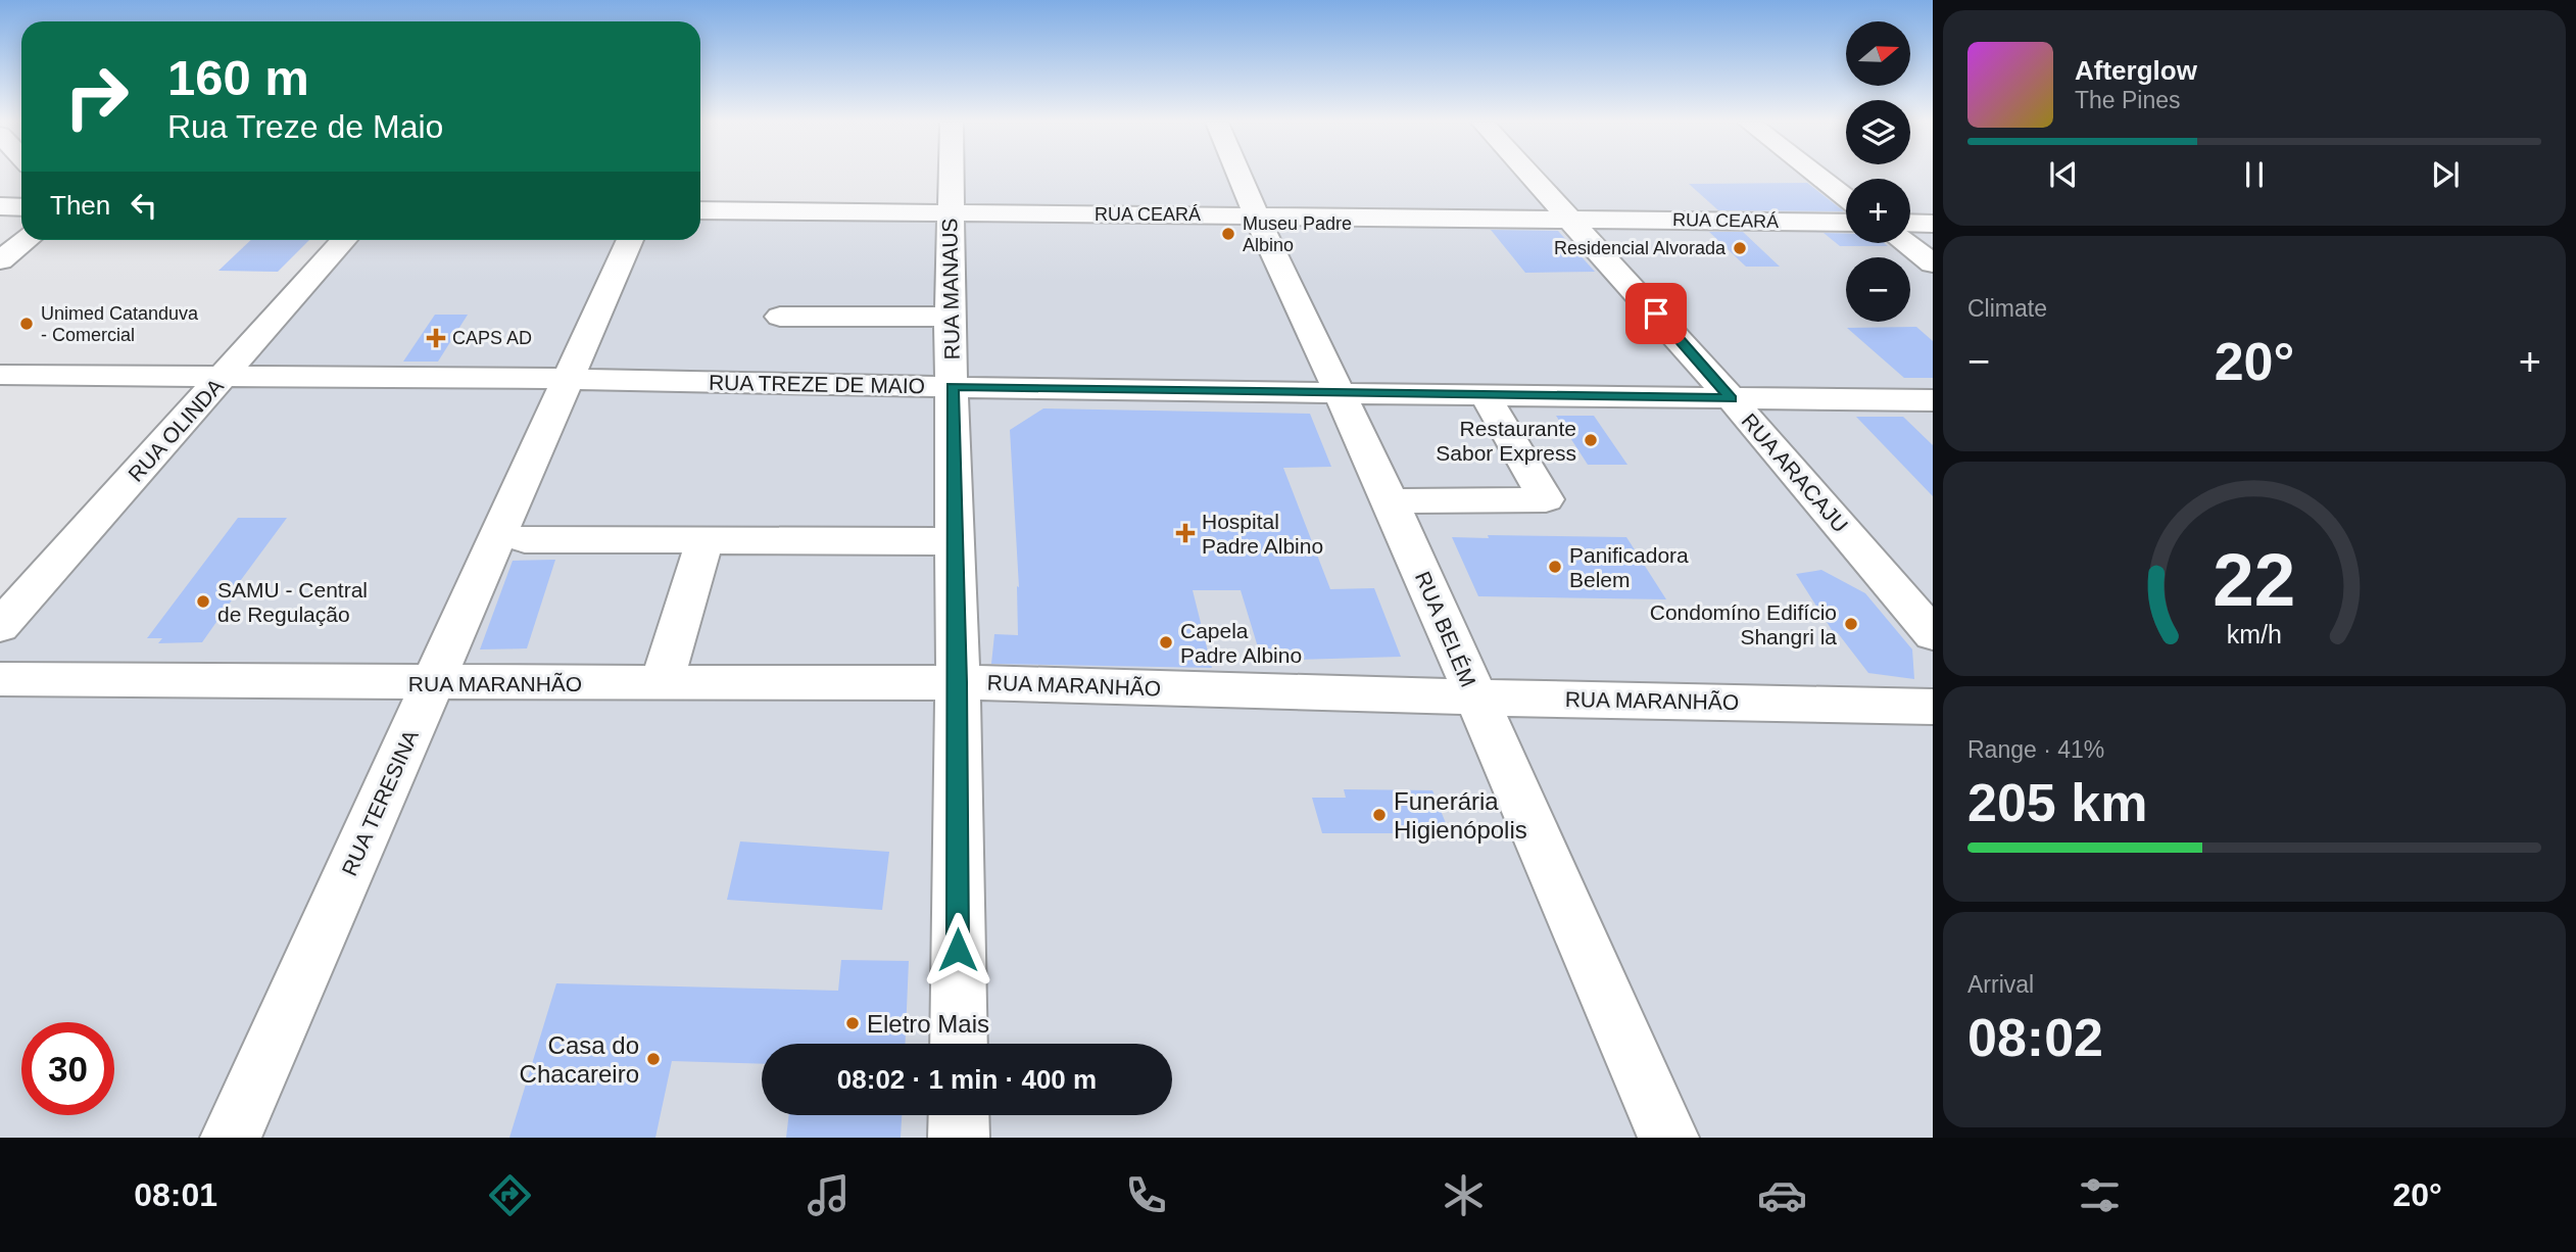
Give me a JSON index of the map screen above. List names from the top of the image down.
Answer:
{
  "streets": {
    "street": [
      "RUA CEARÁ",
      "RUA MANAUS",
      "RUA TREZE DE MAIO",
      "RUA OLINDA",
      "RUA ARACAJU",
      "RUA BELÉM",
      "RUA MARANHÃO",
      "RUA TERESINA"
    ]
  },
  "crossings": [
    ["RUA CEARÁ", "RUA MANAUS"],
    ["RUA CEARÁ", "RUA ARACAJU"],
    ["RUA CEARÁ", "RUA BELÉM"],
    ["RUA MANAUS", "RUA TREZE DE MAIO"],
    ["RUA MANAUS", "RUA MARANHÃO"],
    ["RUA TREZE DE MAIO", "RUA OLINDA"],
    ["RUA TREZE DE MAIO", "RUA ARACAJU"],
    ["RUA TREZE DE MAIO", "RUA BELÉM"],
    ["RUA TREZE DE MAIO", "RUA TERESINA"],
    ["RUA BELÉM", "RUA MARANHÃO"],
    ["RUA MARANHÃO", "RUA TERESINA"]
  ],
  "places": {
    "other": [
      "Museu Padre Albino",
      "Residencial Alvorada",
      "Unimed Catanduva - Comercial",
      "Restaurante Sabor Express",
      "Panificadora Belem",
      "SAMU - Central de Regulação",
      "Condomíno Edifício Shangri la",
      "Capela Padre Albino",
      "Funerária Higienópolis",
      "Eletro Mais",
      "Casa do Chacareiro"
    ],
    "health": ["CAPS AD", "Hospital Padre Albino"]
  },
  "north": "right",
  "page": {
    "map_buttons": ["+", "−"],
    "turn": ["160 m", "Rua Treze de Maio"],
    "song": ["Afterglow", "The Pines"],
    "then": "Then",
    "tile": [
      "Climate",
      ["Range · 41%", "205 km"],
      ["Arrival", "08:02"]
    ],
    "heat": ["−", "20°", "+"],
    "limit": "30",
    "trip": "08:02 · 1 min · 400 m",
    "tabs": ["08:01", "20°"],
    "gauge": ["22", "km/h"]
  }
}
